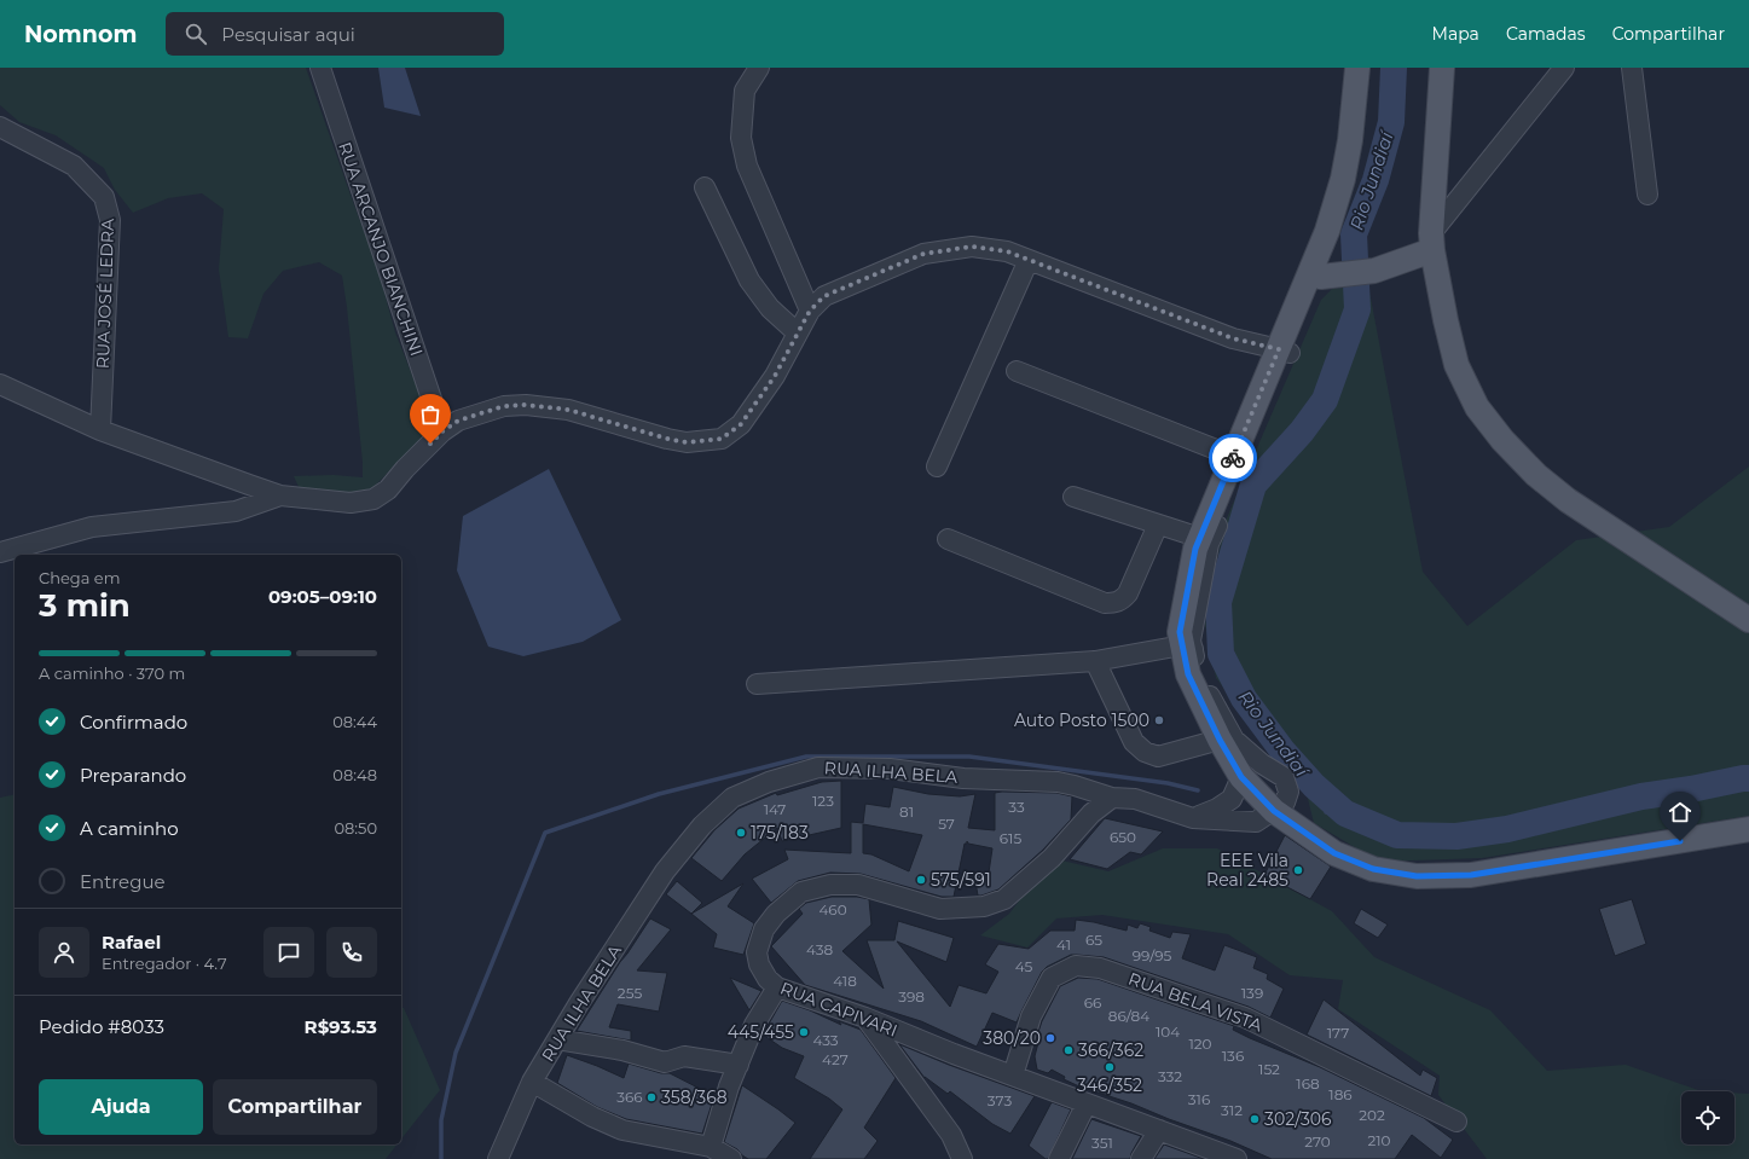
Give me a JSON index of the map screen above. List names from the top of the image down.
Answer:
{
  "streets": {
    "street": [
      "RUA ARCANJO BIANCHINI",
      "RUA JOSÉ LEDRA",
      "RUA ILHA BELA",
      "RUA BELA VISTA",
      "RUA CAPIVARI"
    ]
  },
  "crossings": [
    ["RUA ILHA BELA", "RUA CAPIVARI"],
    ["RUA BELA VISTA", "RUA CAPIVARI"]
  ],
  "water": ["Rio Jundiaí"],
  "places": [
    "Auto Posto 1500",
    "175/183",
    "EEE Vila Real 2485",
    "575/591",
    "445/455",
    "380/20",
    "366/362",
    "346/352",
    "358/368",
    "302/306"
  ],
  "house_numbers": [
    "123",
    "33",
    "147",
    "81",
    "57",
    "650",
    "615",
    "460",
    "65",
    "41",
    "438",
    "99/95",
    "45",
    "418",
    "255",
    "139",
    "398",
    "66",
    "86/84",
    "104",
    "177",
    "433",
    "120",
    "136",
    "427",
    "152",
    "332",
    "168",
    "186",
    "366",
    "316",
    "373",
    "312",
    "202",
    "210",
    "270",
    "351"
  ],
  "page": {
    "header": "Nomnom",
    "search": "Pesquisar aqui",
    "nav": ["Mapa", "Camadas", "Compartilhar"],
    "heading": ["3 min", "Chega em", "09:05–09:10"],
    "panel": [
      "Rafael",
      "Entregador · 4.7",
      "Pedido #8033",
      "R$93.53"
    ],
    "bar": "A caminho · 370 m",
    "list": [
      ["Confirmado", "08:44"],
      ["Preparando", "08:48"],
      ["A caminho", "08:50"],
      "Entregue"
    ],
    "buttons": ["Ajuda", "Compartilhar"]
  }
}
